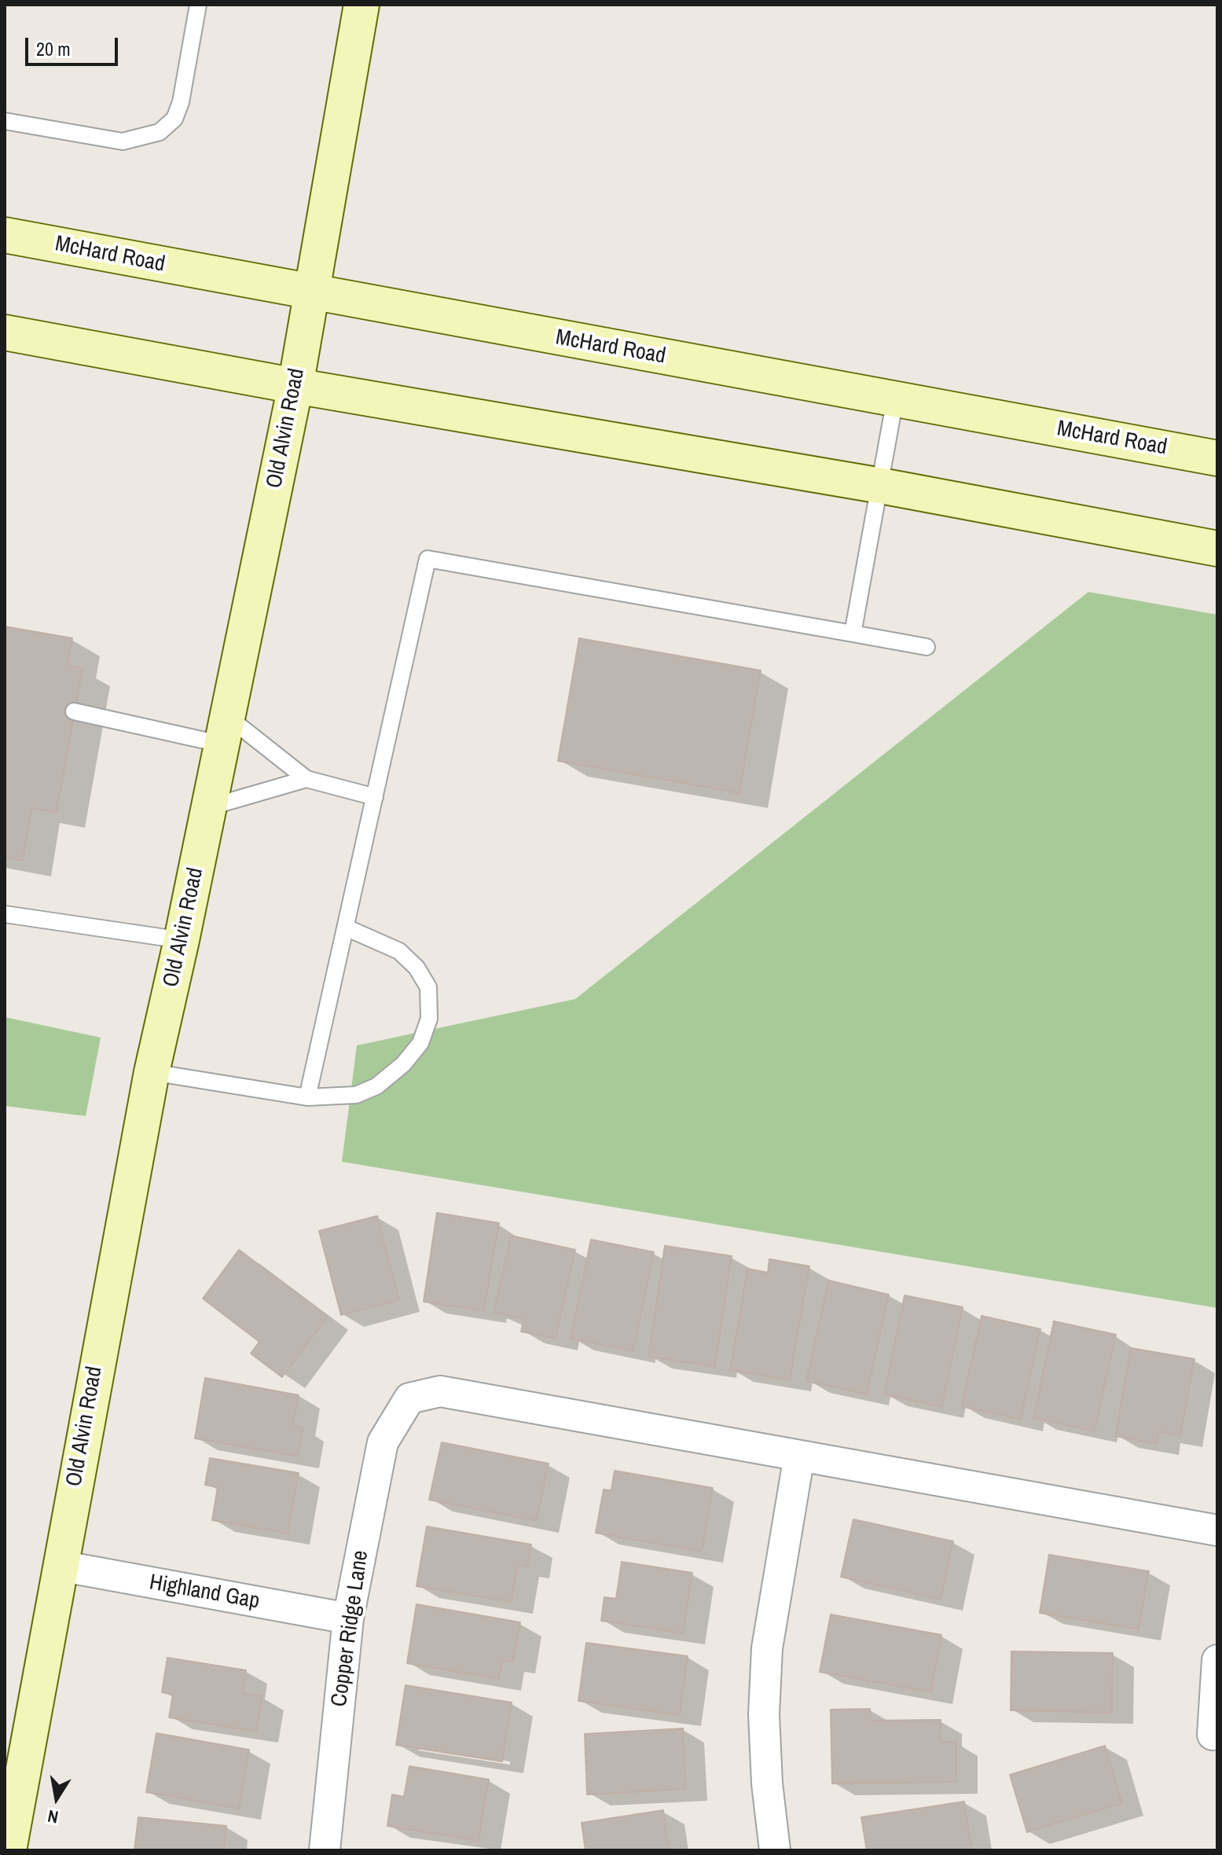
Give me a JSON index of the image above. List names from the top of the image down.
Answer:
{
  "streets": {
    "main road": ["McHard Road", "Old Alvin Road"],
    "street": ["Highland Gap", "Copper Ridge Lane"]
  },
  "crossings": [
    ["McHard Road", "Old Alvin Road"],
    ["Old Alvin Road", "Highland Gap"],
    ["Highland Gap", "Copper Ridge Lane"]
  ],
  "scale_bar": "20 m",
  "north": "bottom"
}
